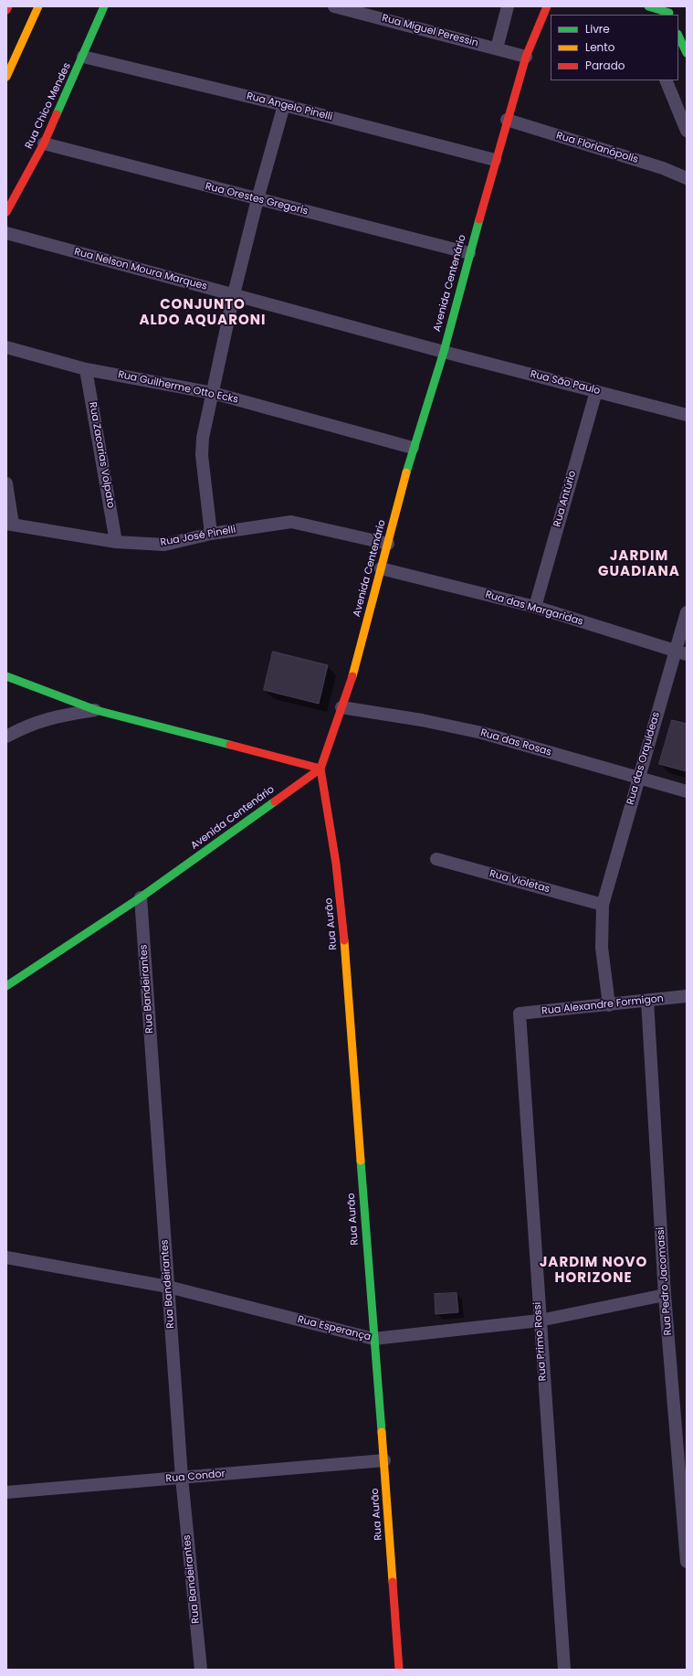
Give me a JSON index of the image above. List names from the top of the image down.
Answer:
{
  "streets": {
    "main road": ["Rua Chico Mendes", "Avenida Centenário", "Rua Aurão"],
    "street": [
      "Rua Miguel Peressin",
      "Rua Angelo Pinelli",
      "Rua Florianópolis",
      "Rua Orestes Gregoris",
      "Rua Nelson Moura Marques",
      "Rua São Paulo",
      "Rua Guilherme Otto Ecks",
      "Rua Zacarias Volpato",
      "Rua Antúrio",
      "Rua José Pinelli",
      "Rua das Margaridas",
      "Rua das Rosas",
      "Rua das Orquídeas",
      "Rua Violetas",
      "Rua Bandeirantes",
      "Rua Alexandre Formigon",
      "Rua Pedro Jacomassi",
      "Rua Esperança",
      "Rua Primo Rossi",
      "Rua Condor"
    ]
  },
  "crossings": [
    ["Rua Miguel Peressin", "Avenida Centenário"],
    ["Rua Chico Mendes", "Rua Angelo Pinelli"],
    ["Rua Chico Mendes", "Rua Orestes Gregoris"],
    ["Rua Angelo Pinelli", "Avenida Centenário"],
    ["Rua Florianópolis", "Avenida Centenário"],
    ["Rua Orestes Gregoris", "Avenida Centenário"],
    ["Rua Nelson Moura Marques", "Avenida Centenário"],
    ["Rua Nelson Moura Marques", "Rua São Paulo"],
    ["Avenida Centenário", "Rua São Paulo"],
    ["Avenida Centenário", "Rua Guilherme Otto Ecks"],
    ["Avenida Centenário", "Rua José Pinelli"],
    ["Avenida Centenário", "Rua das Margaridas"],
    ["Avenida Centenário", "Rua das Rosas"],
    ["Avenida Centenário", "Rua Aurão"],
    ["Avenida Centenário", "Rua Bandeirantes"],
    ["Rua São Paulo", "Rua Antúrio"],
    ["Rua Guilherme Otto Ecks", "Rua Zacarias Volpato"],
    ["Rua Zacarias Volpato", "Rua José Pinelli"],
    ["Rua Antúrio", "Rua das Margaridas"],
    ["Rua das Margaridas", "Rua das Orquídeas"],
    ["Rua das Rosas", "Rua das Orquídeas"],
    ["Rua das Orquídeas", "Rua Violetas"],
    ["Rua das Orquídeas", "Rua Alexandre Formigon"],
    ["Rua Aurão", "Rua Esperança"],
    ["Rua Aurão", "Rua Condor"],
    ["Rua Bandeirantes", "Rua Esperança"],
    ["Rua Bandeirantes", "Rua Condor"],
    ["Rua Alexandre Formigon", "Rua Pedro Jacomassi"],
    ["Rua Alexandre Formigon", "Rua Primo Rossi"],
    ["Rua Pedro Jacomassi", "Rua Esperança"],
    ["Rua Esperança", "Rua Primo Rossi"]
  ],
  "districts": ["CONJUNTO ALDO AQUARONI", "JARDIM GUADIANA", "JARDIM NOVO HORIZONE"],
  "legend": ["Livre", "Lento", "Parado"]
}
